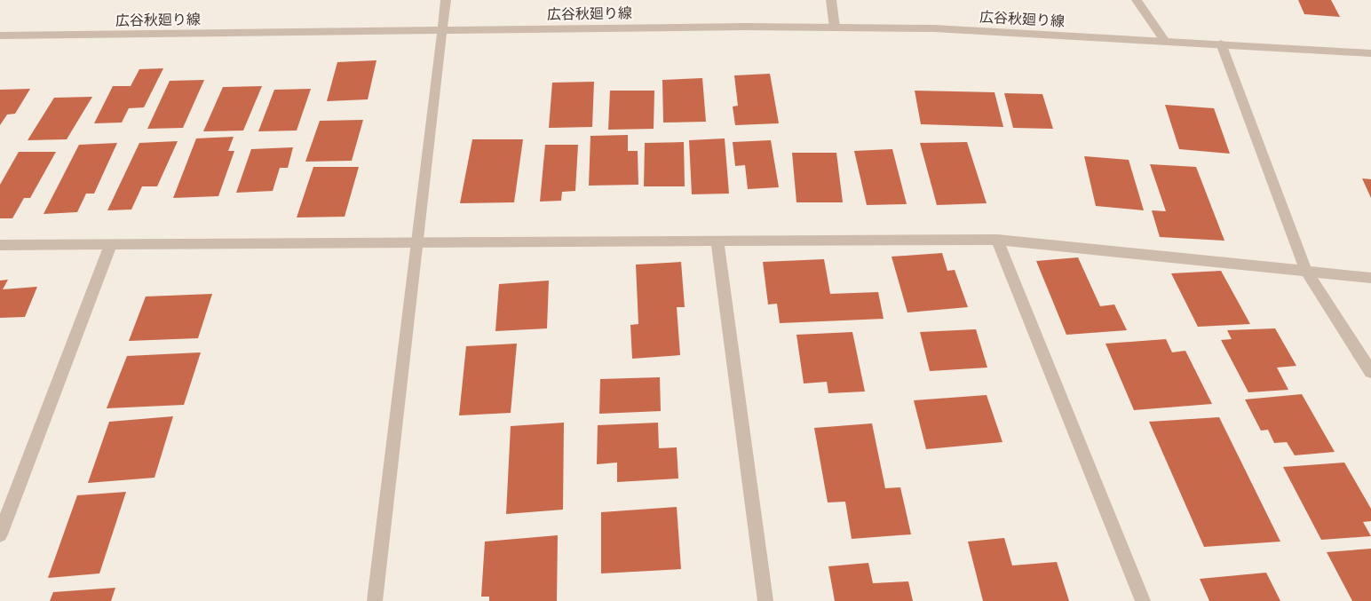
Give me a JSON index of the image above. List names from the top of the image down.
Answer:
{
  "streets": {
    "street": ["広谷秋廻り線"]
  }
}
